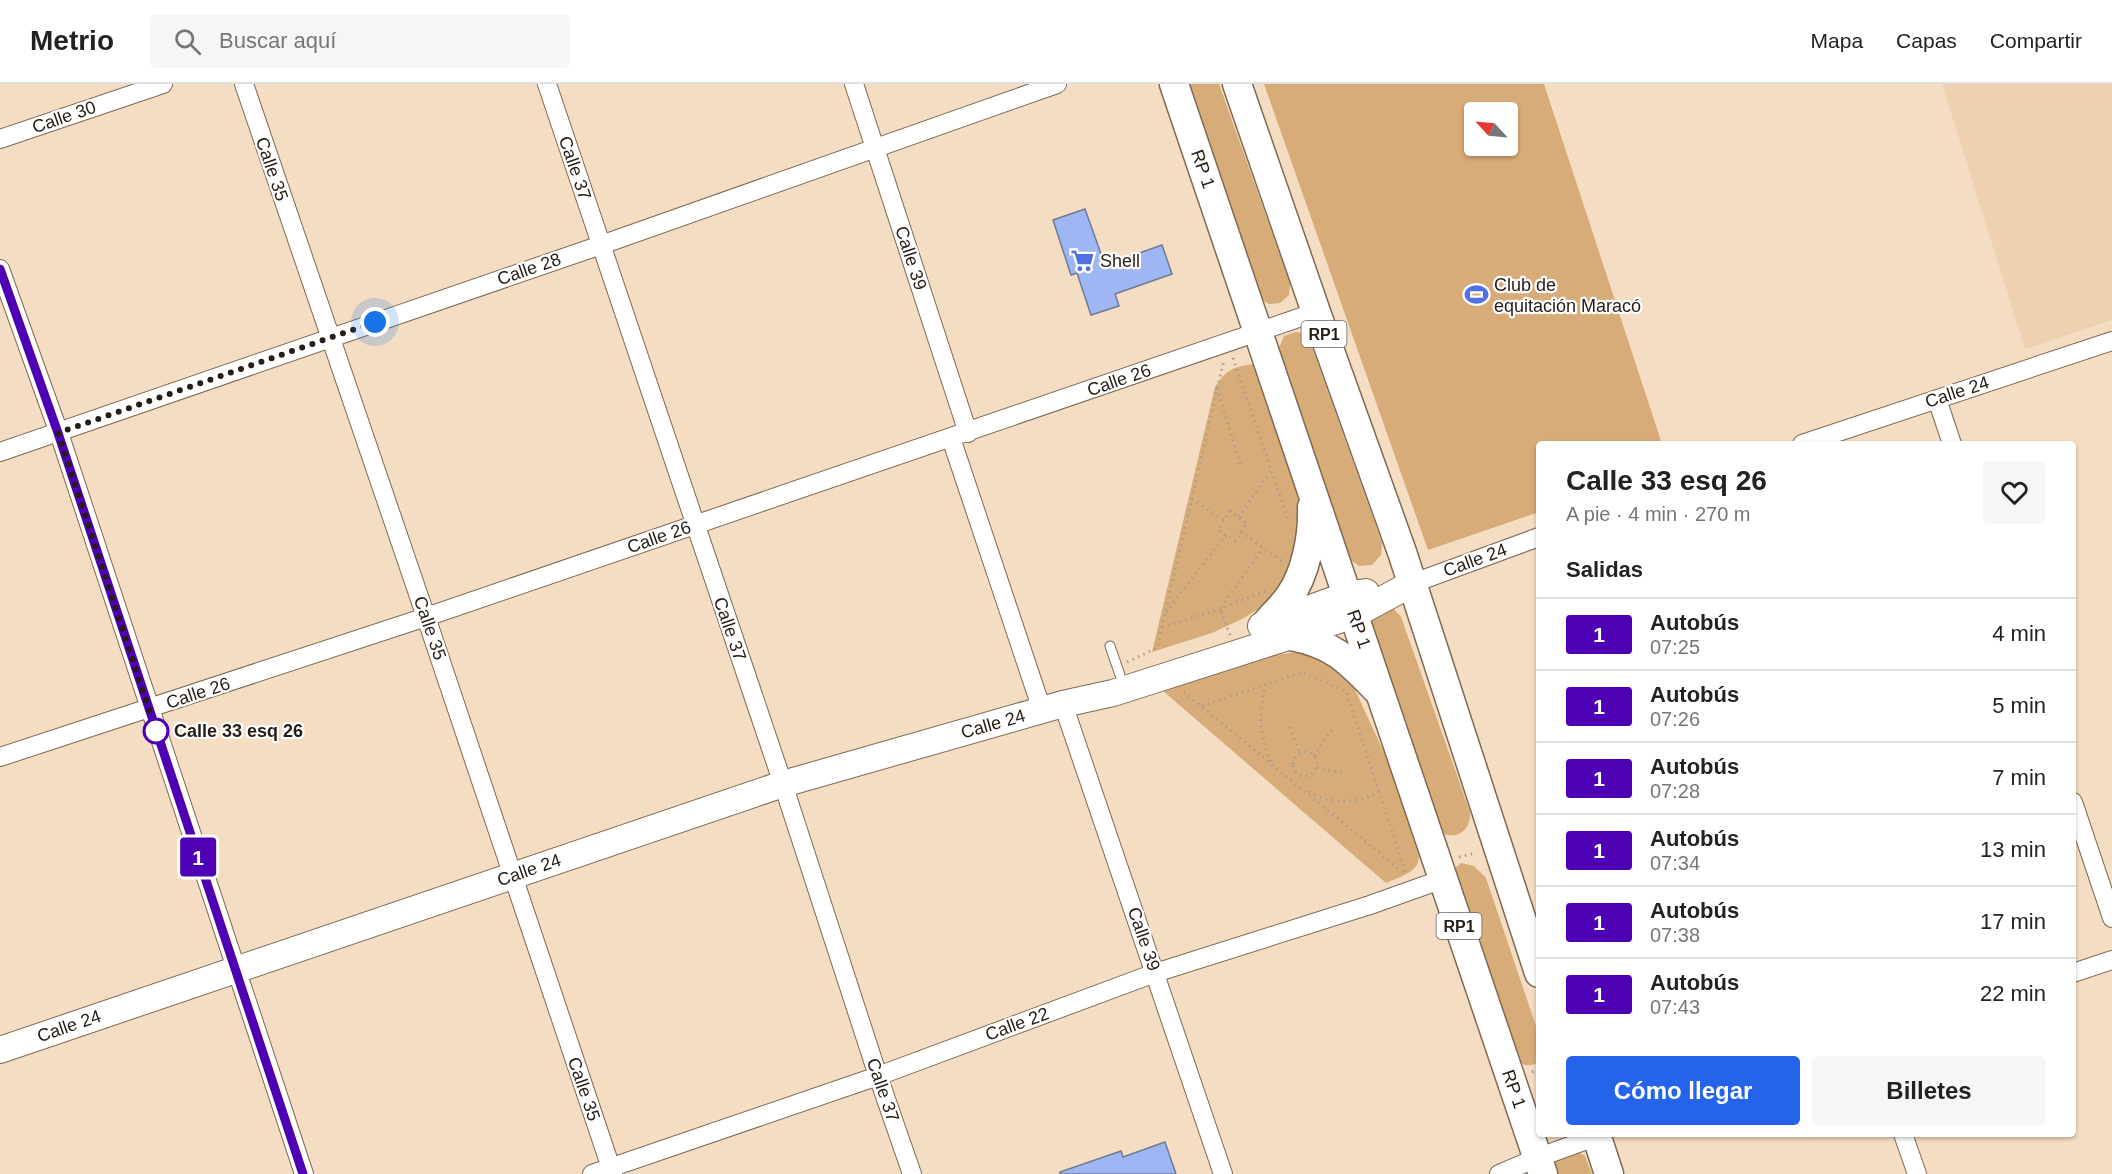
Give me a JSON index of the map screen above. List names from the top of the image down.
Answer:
{
  "streets": {
    "main road": ["RP 1", "RP1"],
    "street": [
      "Calle 30",
      "Calle 37",
      "Calle 35",
      "Calle 39",
      "Calle 28",
      "Calle 26",
      "Calle 24",
      "Calle 22"
    ]
  },
  "crossings": [
    ["Calle 37", "Calle 28"],
    ["Calle 37", "Calle 26"],
    ["Calle 37", "Calle 24"],
    ["Calle 37", "Calle 22"],
    ["Calle 35", "Calle 28"],
    ["Calle 35", "Calle 26"],
    ["Calle 35", "Calle 24"],
    ["Calle 35", "Calle 22"],
    ["RP 1", "Calle 26"],
    ["RP 1", "Calle 24"],
    ["RP 1", "Calle 22"],
    ["Calle 39", "Calle 28"],
    ["Calle 39", "Calle 26"],
    ["Calle 39", "Calle 24"],
    ["Calle 39", "Calle 22"],
    ["RP1", "Calle 26"],
    ["RP1", "Calle 24"]
  ],
  "places": {
    "supermarket": ["Shell"],
    "sports": ["Club de equitación Maracó"],
    "other": ["Calle 33 esq 26"]
  },
  "lines": ["bus line 1"],
  "north": "top left",
  "page": {
    "header": "Metrio",
    "search": "Buscar aquí",
    "nav": ["Mapa", "Capas", "Compartir"],
    "on_map": "1",
    "heading": [
      ["Calle 33 esq 26", "A pie · 4 min · 270 m"],
      "Salidas"
    ],
    "list": [
      {
        "mark": "1",
        "name": "Autobús",
        "note": "07:25",
        "value": "4 min"
      },
      {
        "mark": "1",
        "name": "Autobús",
        "note": "07:26",
        "value": "5 min"
      },
      {
        "mark": "1",
        "name": "Autobús",
        "note": "07:28",
        "value": "7 min"
      },
      {
        "mark": "1",
        "name": "Autobús",
        "note": "07:34",
        "value": "13 min"
      },
      {
        "mark": "1",
        "name": "Autobús",
        "note": "07:38",
        "value": "17 min"
      },
      {
        "mark": "1",
        "name": "Autobús",
        "note": "07:43",
        "value": "22 min"
      }
    ],
    "buttons": ["Cómo llegar", "Billetes"]
  }
}
